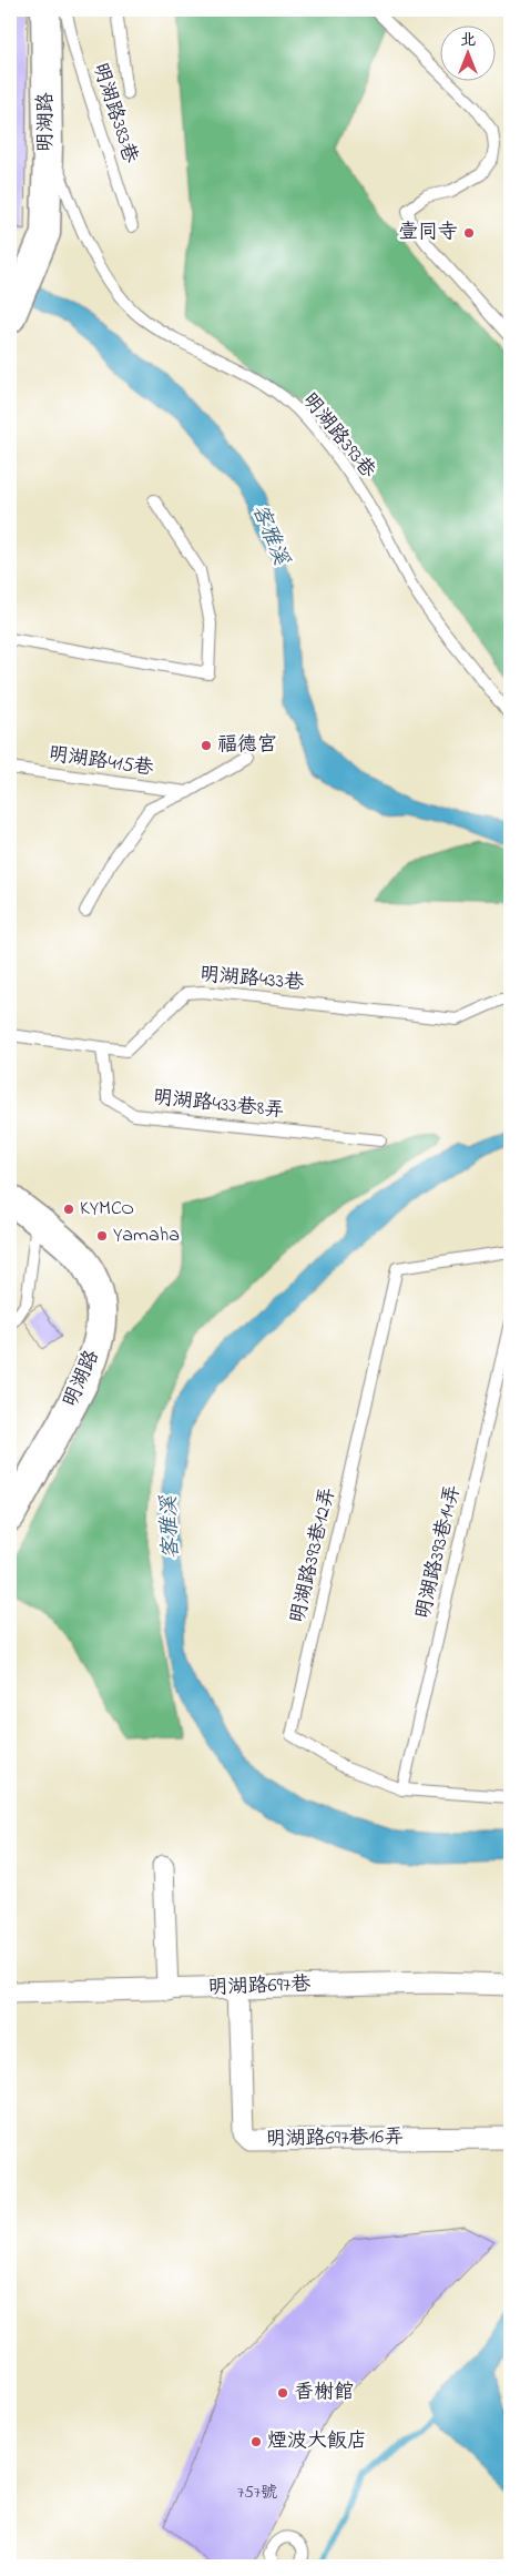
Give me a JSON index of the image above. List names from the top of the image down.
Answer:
{
  "streets": {
    "main road": ["明湖路"],
    "street": ["明湖路697巷", "明湖路697巷16弄"],
    "lane": [
      "明湖路383巷",
      "明湖路393巷",
      "明湖路415巷",
      "明湖路433巷",
      "明湖路433巷8弄",
      "明湖路393巷14弄",
      "明湖路393巷12弄"
    ]
  },
  "crossings": [
    ["明湖路", "明湖路393巷"],
    ["明湖路433巷", "明湖路433巷8弄"],
    ["明湖路393巷14弄", "明湖路393巷12弄"],
    ["明湖路697巷", "明湖路697巷16弄"]
  ],
  "water": ["客雅溪"],
  "places": [
    "壹同寺",
    "福德宮",
    "KYMCO",
    "Yamaha",
    "香榭館",
    "煙波大飯店"
  ],
  "house_numbers": ["757號"],
  "north": "top"
}
